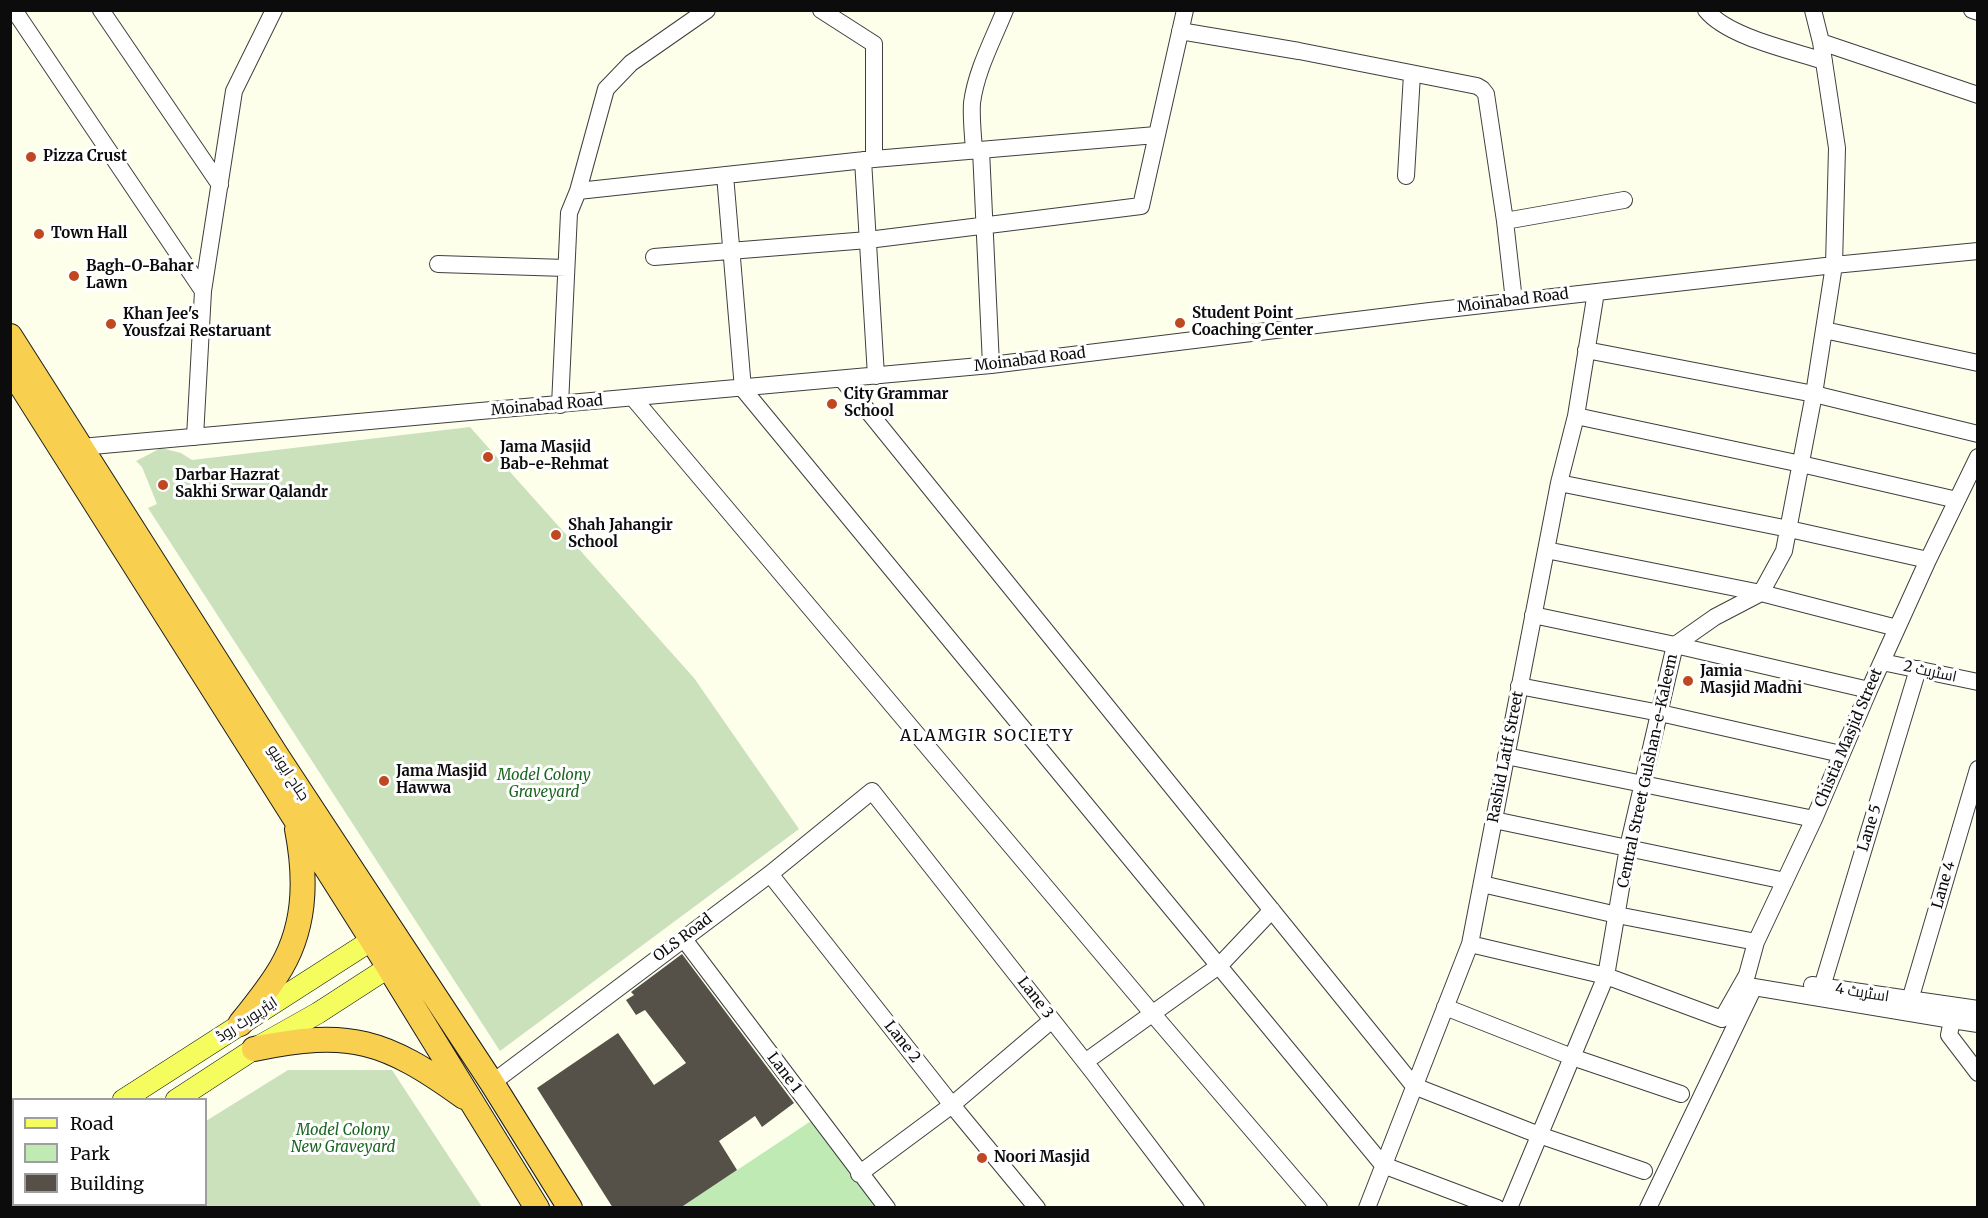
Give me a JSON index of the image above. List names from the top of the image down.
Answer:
{
  "streets": {
    "highway": ["جناح ایونیو"],
    "main road": ["ایئرپورٹ روڈ"],
    "street": [
      "Moinabad Road",
      "اسٹریٹ 2",
      "Chistia Masjid Street",
      "Rashid Latif Street",
      "Central Street Gulshan-e-Kaleem",
      "Lane 5",
      "Lane 4",
      "OLS Road",
      "اسٹریٹ 4",
      "Lane 3",
      "Lane 2",
      "Lane 1"
    ]
  },
  "crossings": [
    ["Moinabad Road", "Rashid Latif Street"],
    ["Moinabad Road", "جناح ایونیو"],
    ["اسٹریٹ 2", "Chistia Masjid Street"],
    ["اسٹریٹ 2", "Lane 5"],
    ["Chistia Masjid Street", "Central Street Gulshan-e-Kaleem"],
    ["Chistia Masjid Street", "اسٹریٹ 4"],
    ["جناح ایونیو", "OLS Road"],
    ["جناح ایونیو", "ایئرپورٹ روڈ"],
    ["Lane 5", "اسٹریٹ 4"],
    ["Lane 4", "اسٹریٹ 4"],
    ["OLS Road", "Lane 3"],
    ["OLS Road", "Lane 2"],
    ["OLS Road", "Lane 1"]
  ],
  "districts": ["ALAMGIR SOCIETY"],
  "parks": ["Model Colony Graveyard", "Model Colony New Graveyard"],
  "places": [
    "Pizza Crust",
    "Town Hall",
    "Bagh-O-Bahar Lawn",
    "Student Point Coaching Center",
    "Khan Jee's Yousfzai Restaruant",
    "City Grammar School",
    "Jama Masjid Bab-e-Rehmat",
    "Darbar Hazrat Sakhi Srwar Qalandr",
    "Shah Jahangir School",
    "Jamia Masjid Madni",
    "Jama Masjid Hawwa",
    "Noori Masjid"
  ],
  "legend": ["Road", "Park", "Building"]
}
